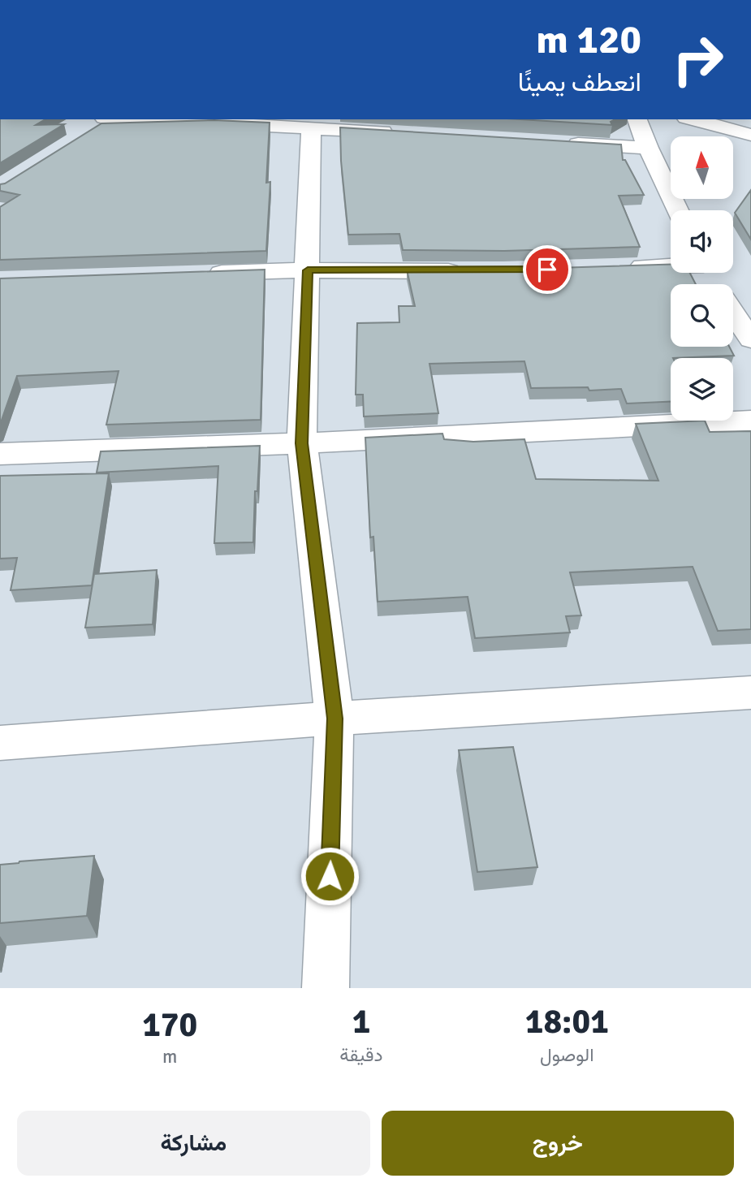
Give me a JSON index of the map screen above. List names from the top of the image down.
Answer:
{
  "north": "top",
  "page": {
    "turn": ["120 m", "انعطف يمينًا"],
    "eta": [
      "18:01",
      "الوصول",
      "1",
      "دقيقة",
      "170",
      "m"
    ],
    "buttons": ["خروج", "مشاركة"]
  }
}
